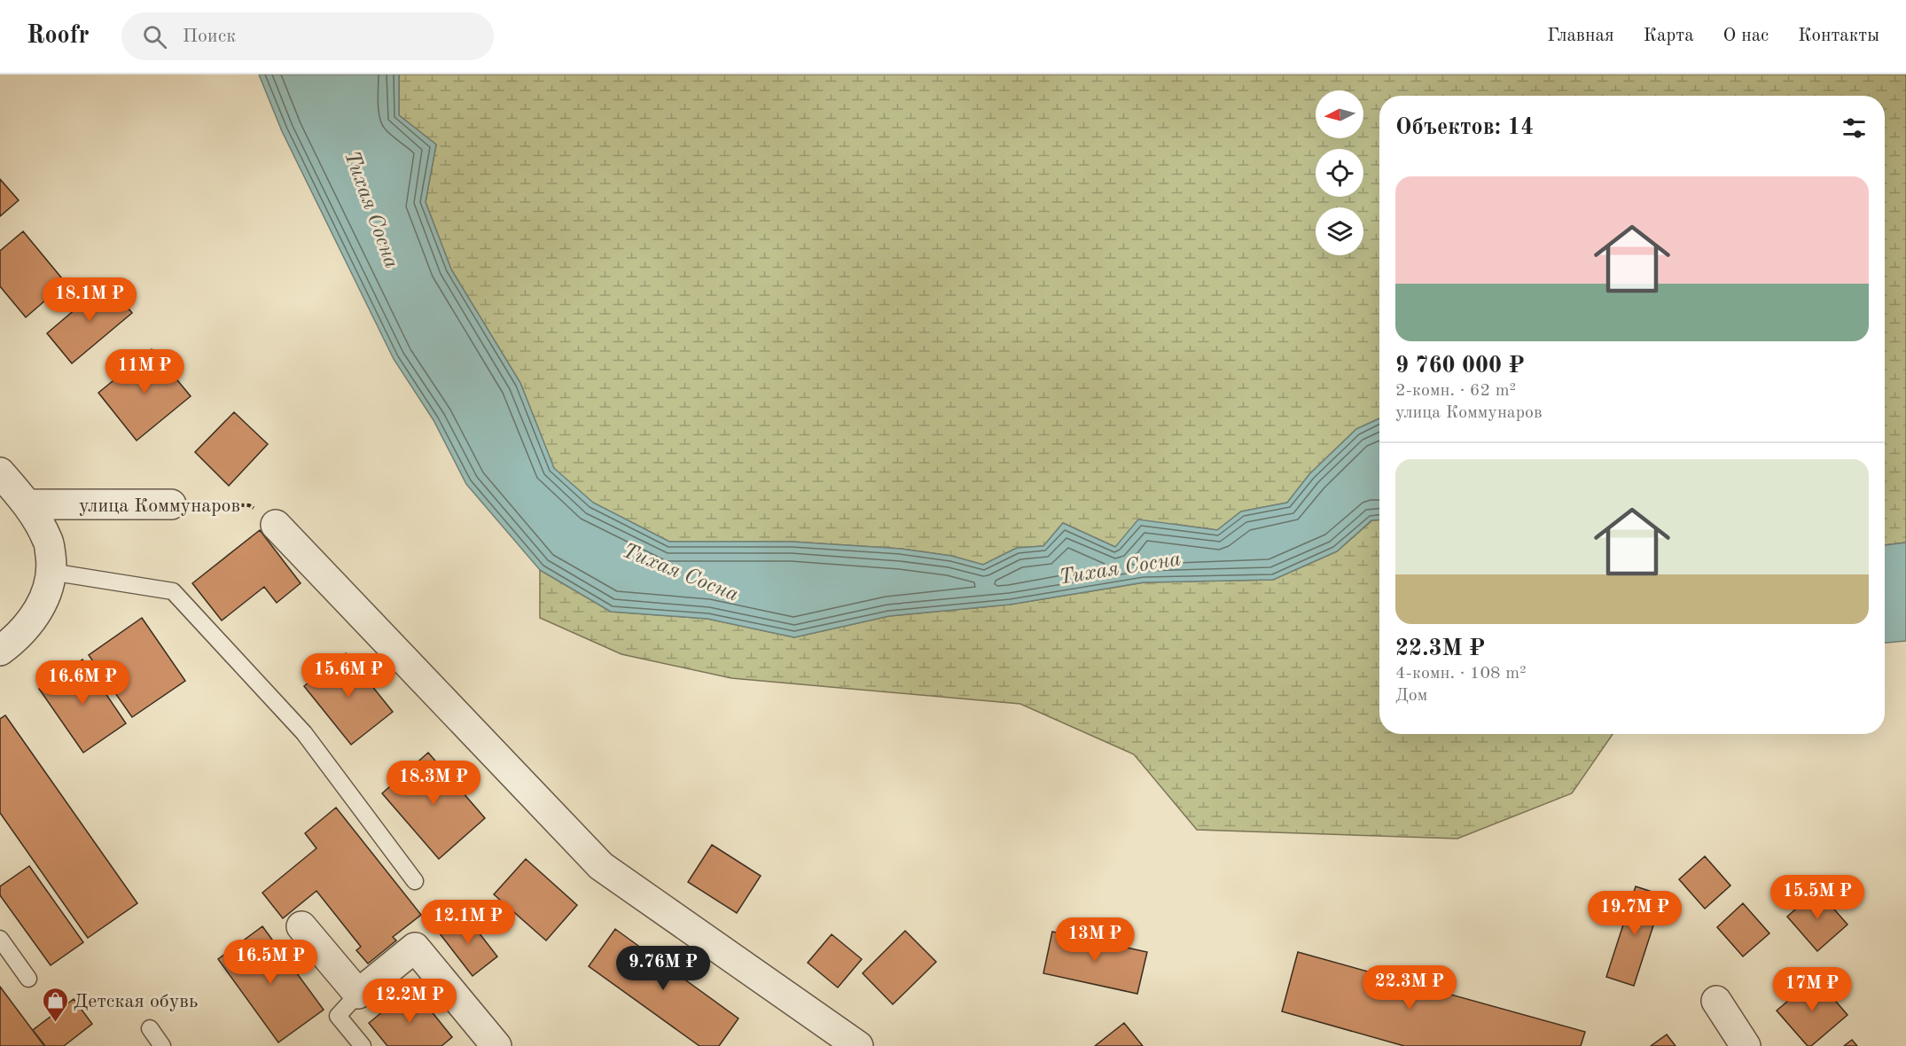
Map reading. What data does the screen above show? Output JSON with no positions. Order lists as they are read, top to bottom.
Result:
{
  "streets": {
    "street": ["улица Коммунаров"]
  },
  "water": ["Тихая Сосна"],
  "places": {
    "shop": ["Детская обувь"]
  },
  "north": "left",
  "page": {
    "header": "Roofr",
    "search": "Поиск",
    "nav": [
      "Главная",
      "Карта",
      "О нас",
      "Контакты"
    ],
    "heading": "Объектов: 14",
    "list": [
      {
        "name": "9 760 000 ₽",
        "note": "2-комн. · 62 m² · улица Коммунаров"
      },
      {
        "name": "22.3M ₽",
        "note": "4-комн. · 108 m² · Дом"
      }
    ],
    "price": [
      "18.1M ₽",
      "11M ₽",
      "15.6M ₽",
      "16.6M ₽",
      "18.3M ₽",
      "15.5M ₽",
      "19.7M ₽",
      "12.1M ₽",
      "13M ₽",
      "16.5M ₽",
      "9.76M ₽",
      "22.3M ₽",
      "17M ₽",
      "12.2M ₽"
    ]
  }
}
